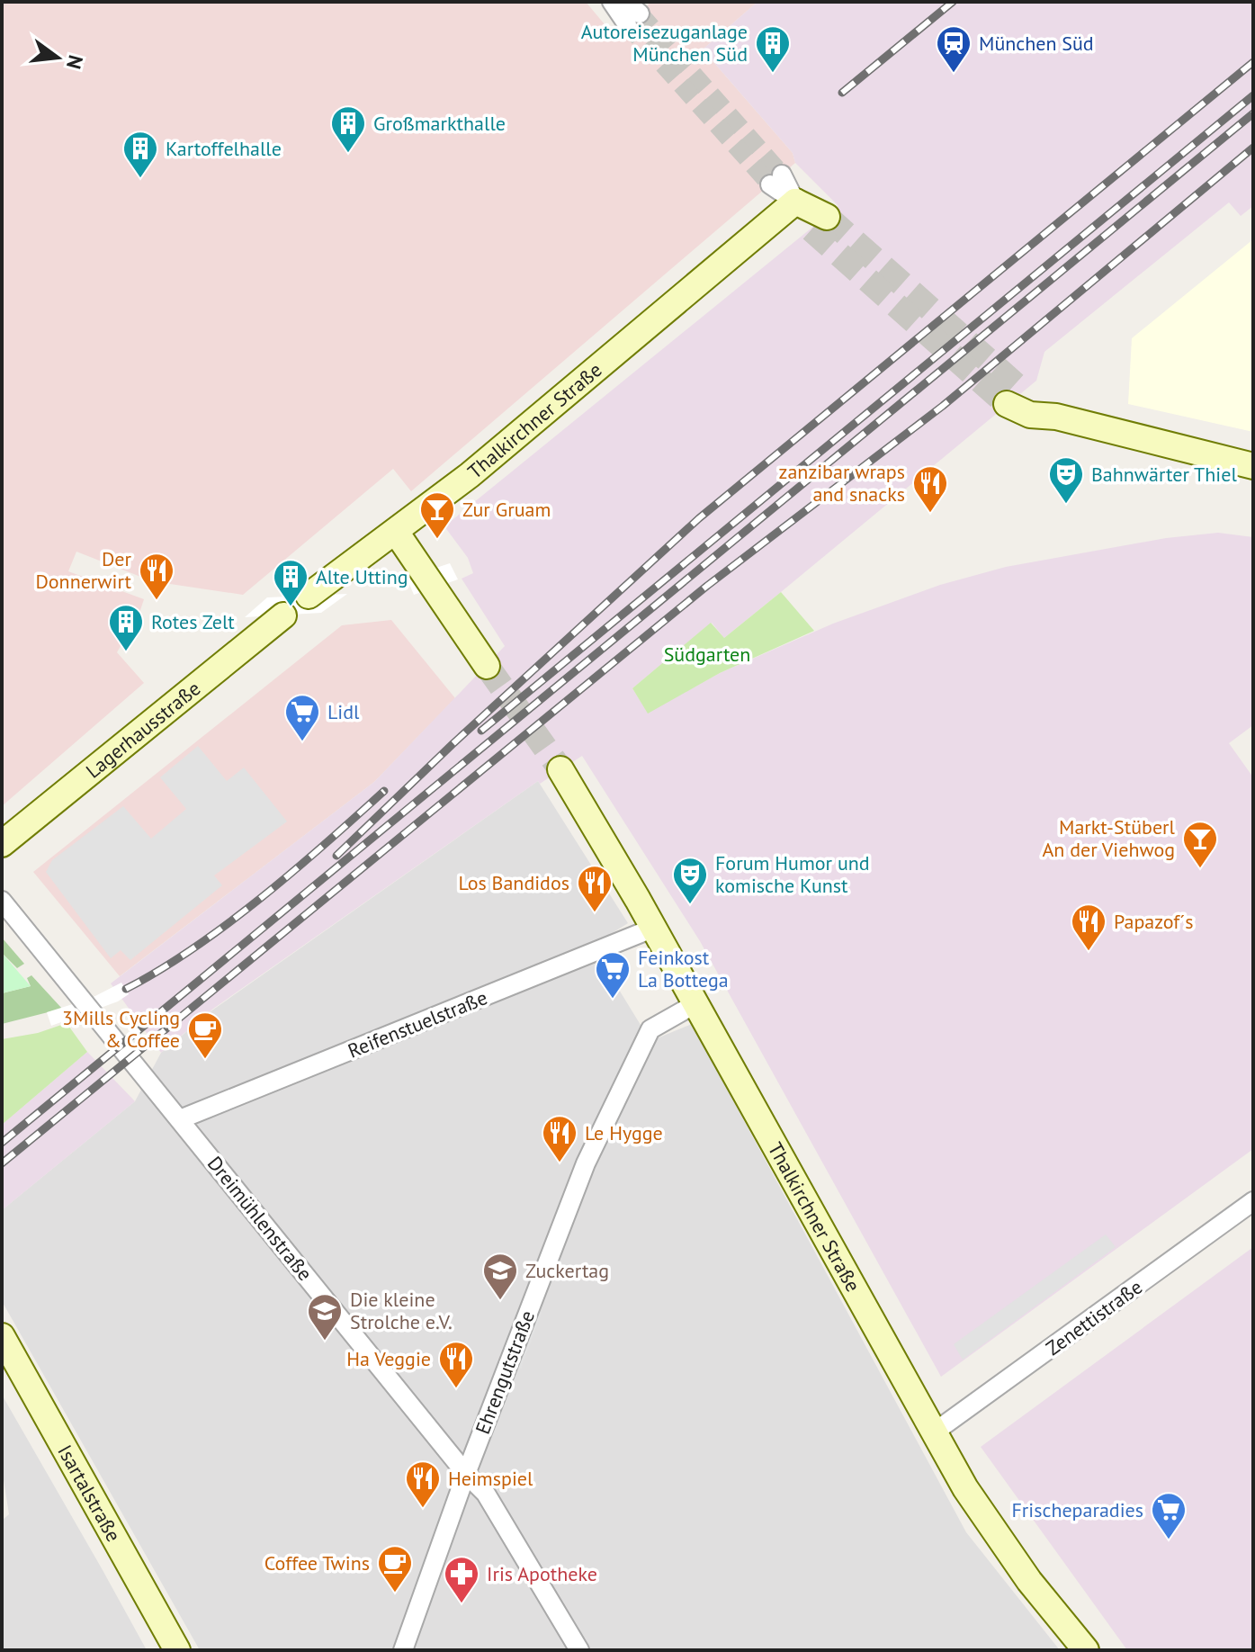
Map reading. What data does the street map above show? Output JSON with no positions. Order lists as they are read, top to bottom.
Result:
{
  "streets": {
    "street": [
      "Thalkirchner Straße",
      "Lagerhausstraße",
      "Reifenstuelstraße",
      "Dreimühlenstraße",
      "Zenettistraße",
      "Ehrengutstraße",
      "Isartalstraße"
    ]
  },
  "crossings": [
    ["Thalkirchner Straße", "Reifenstuelstraße"],
    ["Thalkirchner Straße", "Zenettistraße"],
    ["Thalkirchner Straße", "Ehrengutstraße"],
    ["Reifenstuelstraße", "Dreimühlenstraße"],
    ["Dreimühlenstraße", "Ehrengutstraße"]
  ],
  "parks": ["Südgarten"],
  "places": {
    "building": [
      "Autoreisezuganlage München Süd",
      "Großmarkthalle",
      "Kartoffelhalle",
      "Alte Utting",
      "Rotes Zelt"
    ],
    "station": ["München Süd"],
    "theatre": ["Bahnwärter Thiel", "Forum Humor und komische Kunst"],
    "restaurant": [
      "zanzibar wraps and snacks",
      "Der Donnerwirt",
      "Los Bandidos",
      "Papazof´s",
      "Le Hygge",
      "Ha Veggie",
      "Heimspiel"
    ],
    "bar": ["Zur Gruam", "Markt-Stüberl An der Viehwog"],
    "supermarket": ["Lidl", "Feinkost La Bottega", "Frischeparadies"],
    "cafe": ["3Mills Cycling & Coffee", "Coffee Twins"],
    "school or university": ["Zuckertag", "Die kleine Strolche e.V."],
    "pharmacy": ["Iris Apotheke"]
  },
  "north": "right"
}
